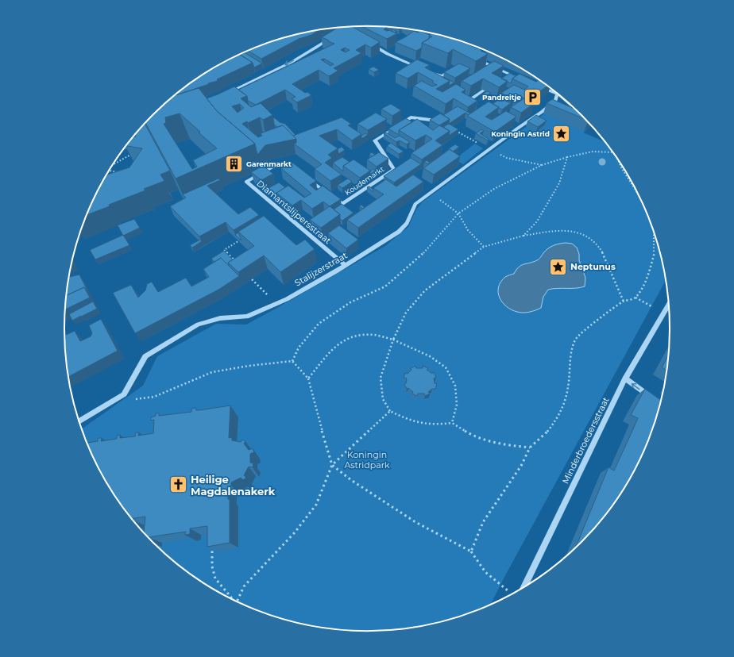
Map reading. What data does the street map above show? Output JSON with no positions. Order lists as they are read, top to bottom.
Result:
{
  "streets": {
    "street": [
      "Koudemarkt",
      "Diamantslijpersstraat",
      "Stalijzerstraat",
      "Minderbroedersstraat"
    ]
  },
  "crossings": [
    ["Diamantslijpersstraat", "Stalijzerstraat"]
  ],
  "parks": ["Koningin Astridpark"],
  "places": {
    "parking": ["Pandreitje"],
    "place": ["Koningin Astrid", "Neptunus"],
    "building": ["Garenmarkt"],
    "church": ["Heilige Magdalenakerk"]
  }
}
